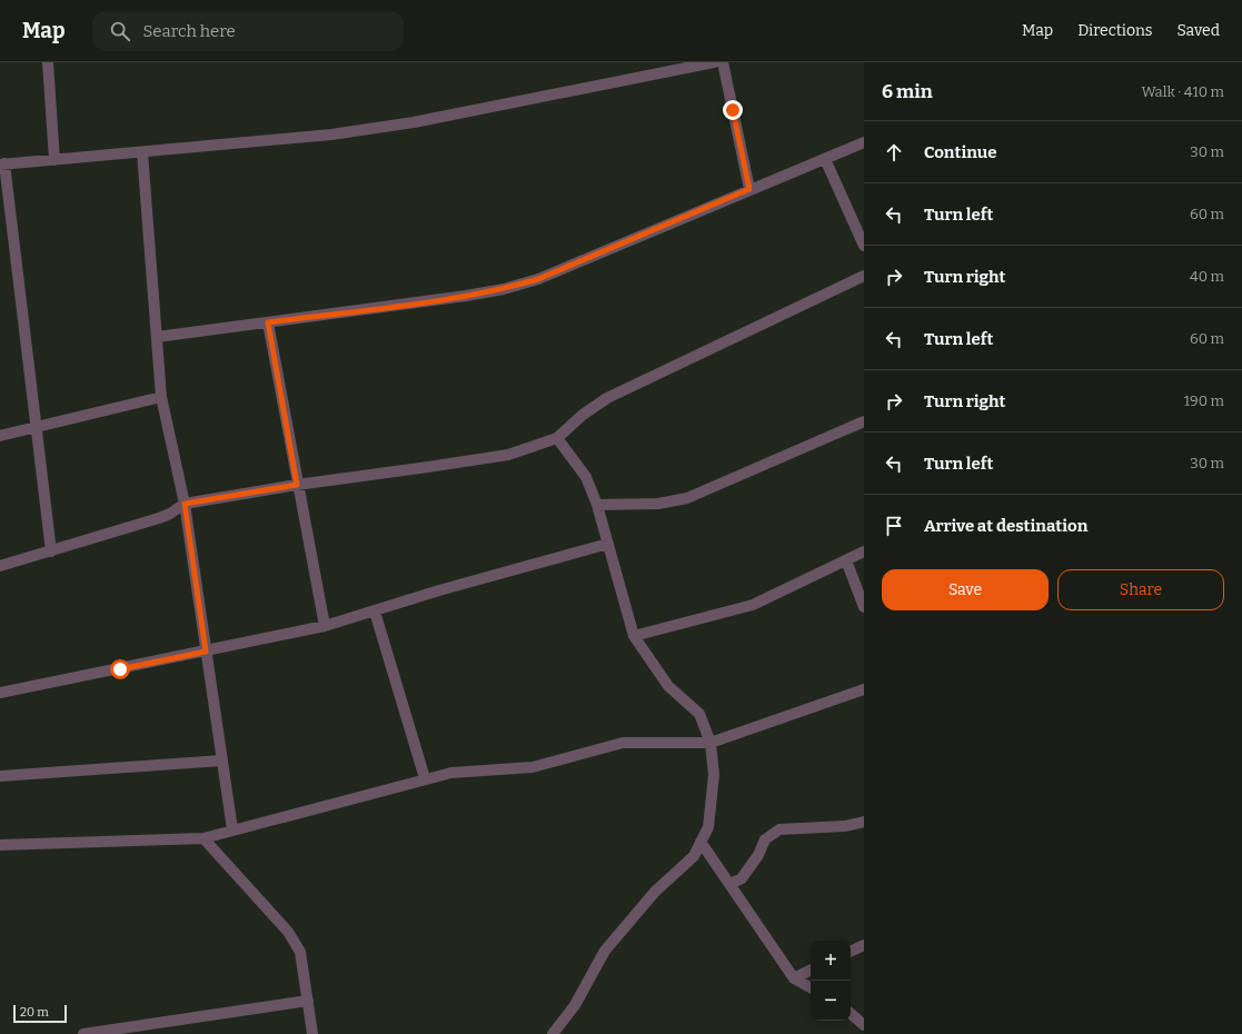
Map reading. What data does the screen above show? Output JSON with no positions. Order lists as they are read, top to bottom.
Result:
{
  "scale_bar": "20 m",
  "page": {
    "header": "Map",
    "search": "Search here",
    "nav": ["Map", "Directions", "Saved"],
    "heading": ["6 min", "Walk · 410 m"],
    "list": [
      ["Continue", "30 m"],
      ["Turn left", "60 m"],
      ["Turn right", "40 m"],
      ["Turn left", "60 m"],
      ["Turn right", "190 m"],
      ["Turn left", "30 m"],
      "Arrive at destination"
    ],
    "buttons": ["Save", "Share"],
    "map_buttons": ["+", "−"],
    "scale": "20 m"
  }
}
